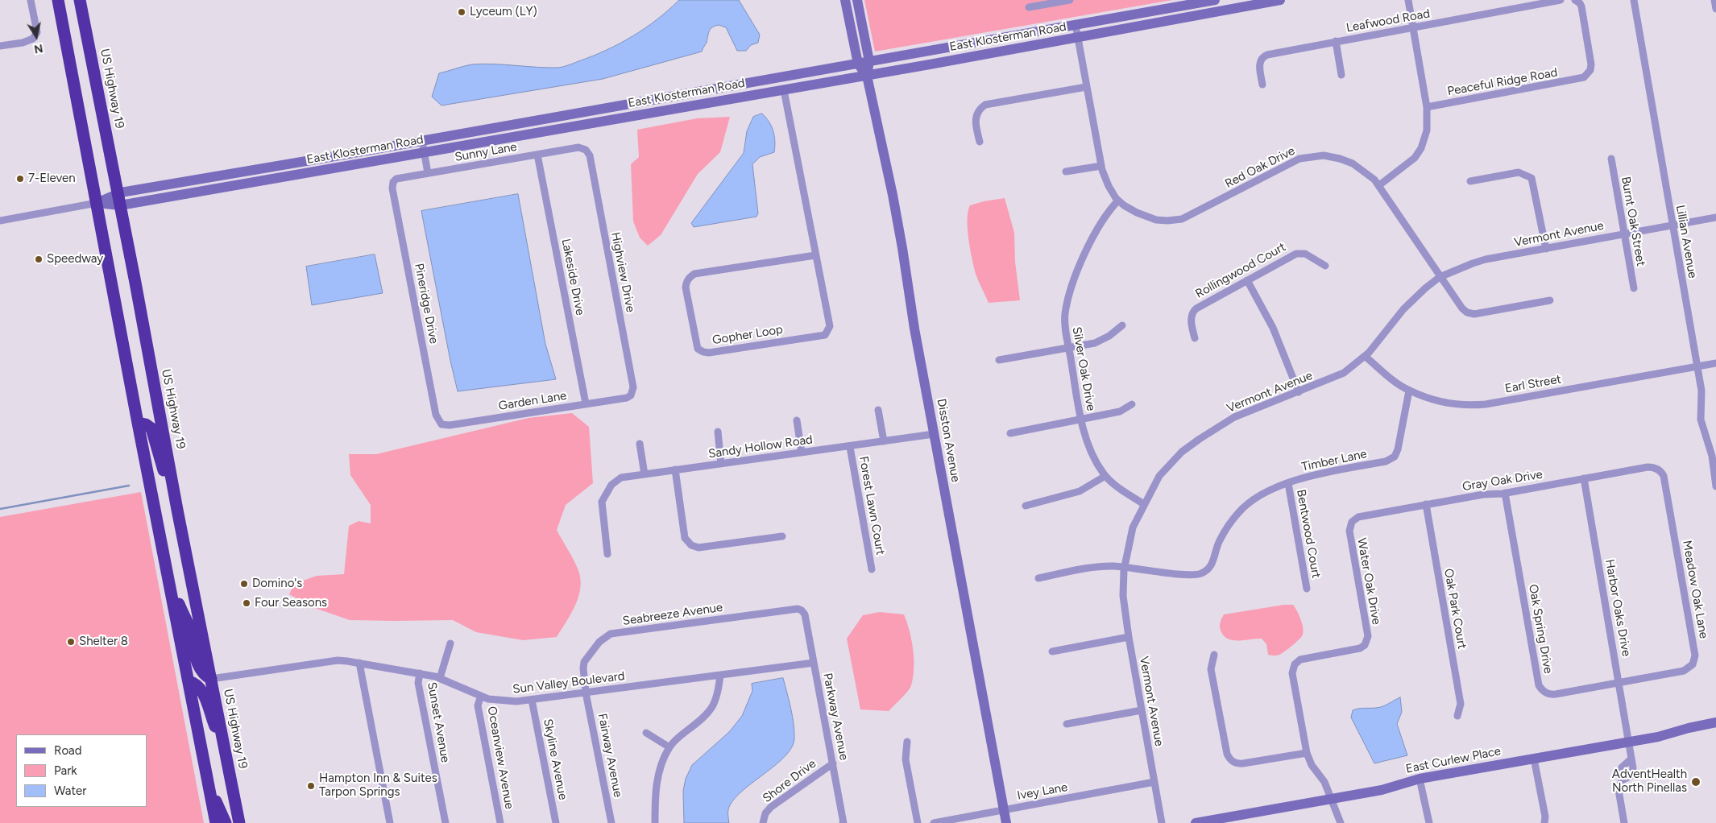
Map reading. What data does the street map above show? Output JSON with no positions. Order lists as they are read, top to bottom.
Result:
{
  "streets": {
    "highway": ["US Highway 19"],
    "main road": ["East Klosterman Road", "Disston Avenue", "East Curlew Place"],
    "street": [
      "Leafwood Road",
      "Peaceful Ridge Road",
      "Sunny Lane",
      "Red Oak Drive",
      "Burnt Oak Street",
      "Vermont Avenue",
      "Lillian Avenue",
      "Rollingwood Court",
      "Highview Drive",
      "Lakeside Drive",
      "Pineridge Drive",
      "Gopher Loop",
      "Silver Oak Drive",
      "Earl Street",
      "Garden Lane",
      "Sandy Hollow Road",
      "Timber Lane",
      "Gray Oak Drive",
      "Forest Lawn Court",
      "Bentwood Court",
      "Water Oak Drive",
      "Meadow Oak Lane",
      "Harbor Oaks Drive",
      "Oak Park Court",
      "Seabreeze Avenue",
      "Oak Spring Drive",
      "Sun Valley Boulevard",
      "Parkway Avenue",
      "Sunset Avenue",
      "Fairway Avenue",
      "Oceanview Avenue",
      "Skyline Avenue",
      "Shore Drive",
      "Ivey Lane"
    ]
  },
  "crossings": [
    ["East Klosterman Road", "US Highway 19"],
    ["East Klosterman Road", "Red Oak Drive"],
    ["East Klosterman Road", "Gopher Loop"],
    ["East Klosterman Road", "Disston Avenue"],
    ["US Highway 19", "Sun Valley Boulevard"],
    ["Sunny Lane", "Highview Drive"],
    ["Sunny Lane", "Lakeside Drive"],
    ["Sunny Lane", "Pineridge Drive"],
    ["Red Oak Drive", "Vermont Avenue"],
    ["Red Oak Drive", "Silver Oak Drive"],
    ["Burnt Oak Street", "Vermont Avenue"],
    ["Vermont Avenue", "Lillian Avenue"],
    ["Vermont Avenue", "Silver Oak Drive"],
    ["Vermont Avenue", "Earl Street"],
    ["Vermont Avenue", "Timber Lane"],
    ["Vermont Avenue", "Ivey Lane"],
    ["Lillian Avenue", "Earl Street"],
    ["Highview Drive", "Garden Lane"],
    ["Lakeside Drive", "Garden Lane"],
    ["Pineridge Drive", "Garden Lane"],
    ["Earl Street", "Timber Lane"],
    ["Disston Avenue", "Sandy Hollow Road"],
    ["Disston Avenue", "Ivey Lane"],
    ["Sandy Hollow Road", "Forest Lawn Court"],
    ["Timber Lane", "Bentwood Court"],
    ["Gray Oak Drive", "Water Oak Drive"],
    ["Gray Oak Drive", "Meadow Oak Lane"],
    ["Gray Oak Drive", "Harbor Oaks Drive"],
    ["Gray Oak Drive", "Oak Park Court"],
    ["Gray Oak Drive", "Oak Spring Drive"],
    ["Water Oak Drive", "East Curlew Place"],
    ["Meadow Oak Lane", "Harbor Oaks Drive"],
    ["Meadow Oak Lane", "Oak Spring Drive"],
    ["Harbor Oaks Drive", "Oak Spring Drive"],
    ["Harbor Oaks Drive", "East Curlew Place"],
    ["Seabreeze Avenue", "Sun Valley Boulevard"],
    ["Seabreeze Avenue", "Parkway Avenue"],
    ["Seabreeze Avenue", "Fairway Avenue"],
    ["Sun Valley Boulevard", "Parkway Avenue"],
    ["Sun Valley Boulevard", "Sunset Avenue"],
    ["Sun Valley Boulevard", "Fairway Avenue"],
    ["Sun Valley Boulevard", "Oceanview Avenue"],
    ["Sun Valley Boulevard", "Skyline Avenue"],
    ["Parkway Avenue", "Shore Drive"]
  ],
  "places": [
    "Lyceum (LY)",
    "7-Eleven",
    "Speedway",
    "Domino's",
    "Four Seasons",
    "Shelter 8",
    "AdventHealth North Pinellas",
    "Hampton Inn & Suites Tarpon Springs"
  ],
  "legend": ["Road", "Park", "Water"],
  "north": "bottom"
}
